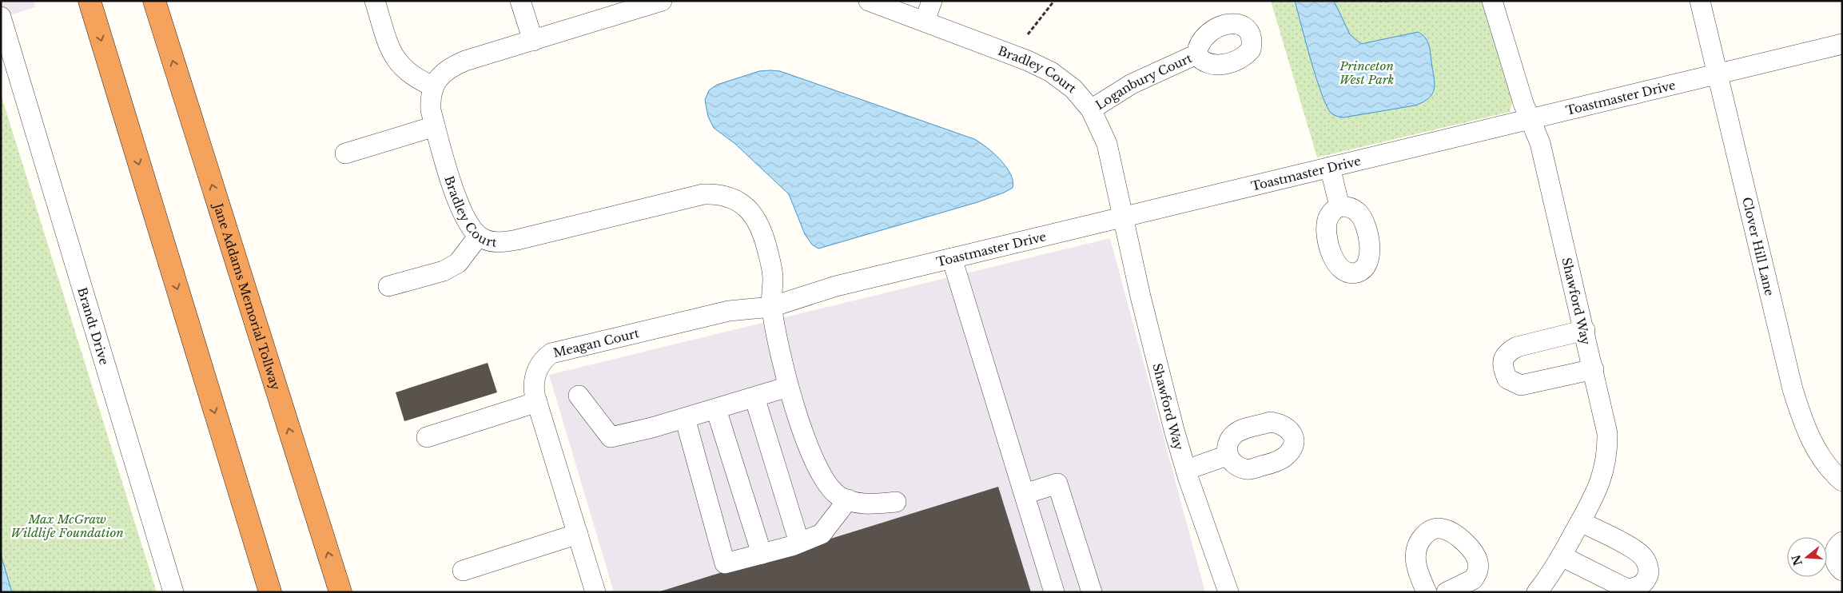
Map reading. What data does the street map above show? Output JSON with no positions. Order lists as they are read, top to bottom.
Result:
{
  "streets": {
    "highway": ["Jane Addams Memorial Tollway"],
    "street": [
      "Bradley Court",
      "Loganbury Court",
      "Toastmaster Drive",
      "Clover Hill Lane",
      "Shawford Way",
      "Brandt Drive",
      "Meagan Court"
    ]
  },
  "crossings": [
    ["Bradley Court", "Loganbury Court"],
    ["Bradley Court", "Toastmaster Drive"],
    ["Bradley Court", "Shawford Way"],
    ["Bradley Court", "Meagan Court"],
    ["Toastmaster Drive", "Clover Hill Lane"],
    ["Toastmaster Drive", "Shawford Way"],
    ["Toastmaster Drive", "Meagan Court"]
  ],
  "parks": ["Princeton West Park", "Max McGraw Wildlife Foundation"],
  "north": "left"
}
